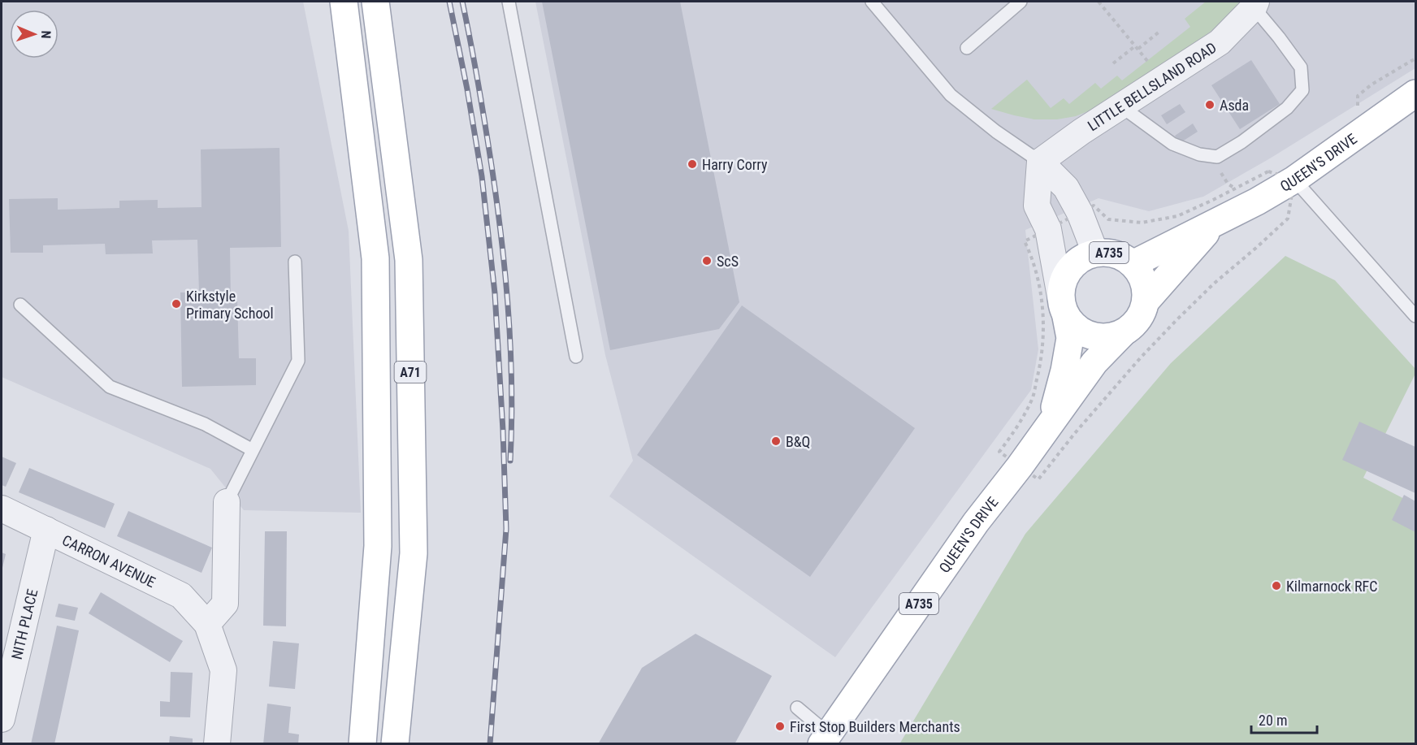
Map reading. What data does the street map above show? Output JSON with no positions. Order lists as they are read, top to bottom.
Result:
{
  "streets": {
    "main road": ["QUEEN'S DRIVE", "A735", "A71"],
    "street": ["LITTLE BELLSLAND ROAD", "CARRON AVENUE", "NITH PLACE"]
  },
  "crossings": [
    ["QUEEN'S DRIVE", "A735"],
    ["CARRON AVENUE", "NITH PLACE"]
  ],
  "places": [
    "Asda",
    "Harry Corry",
    "ScS",
    "Kirkstyle Primary School",
    "B&Q",
    "Kilmarnock RFC",
    "First Stop Builders Merchants"
  ],
  "scale_bar": "20 m",
  "north": "right"
}
